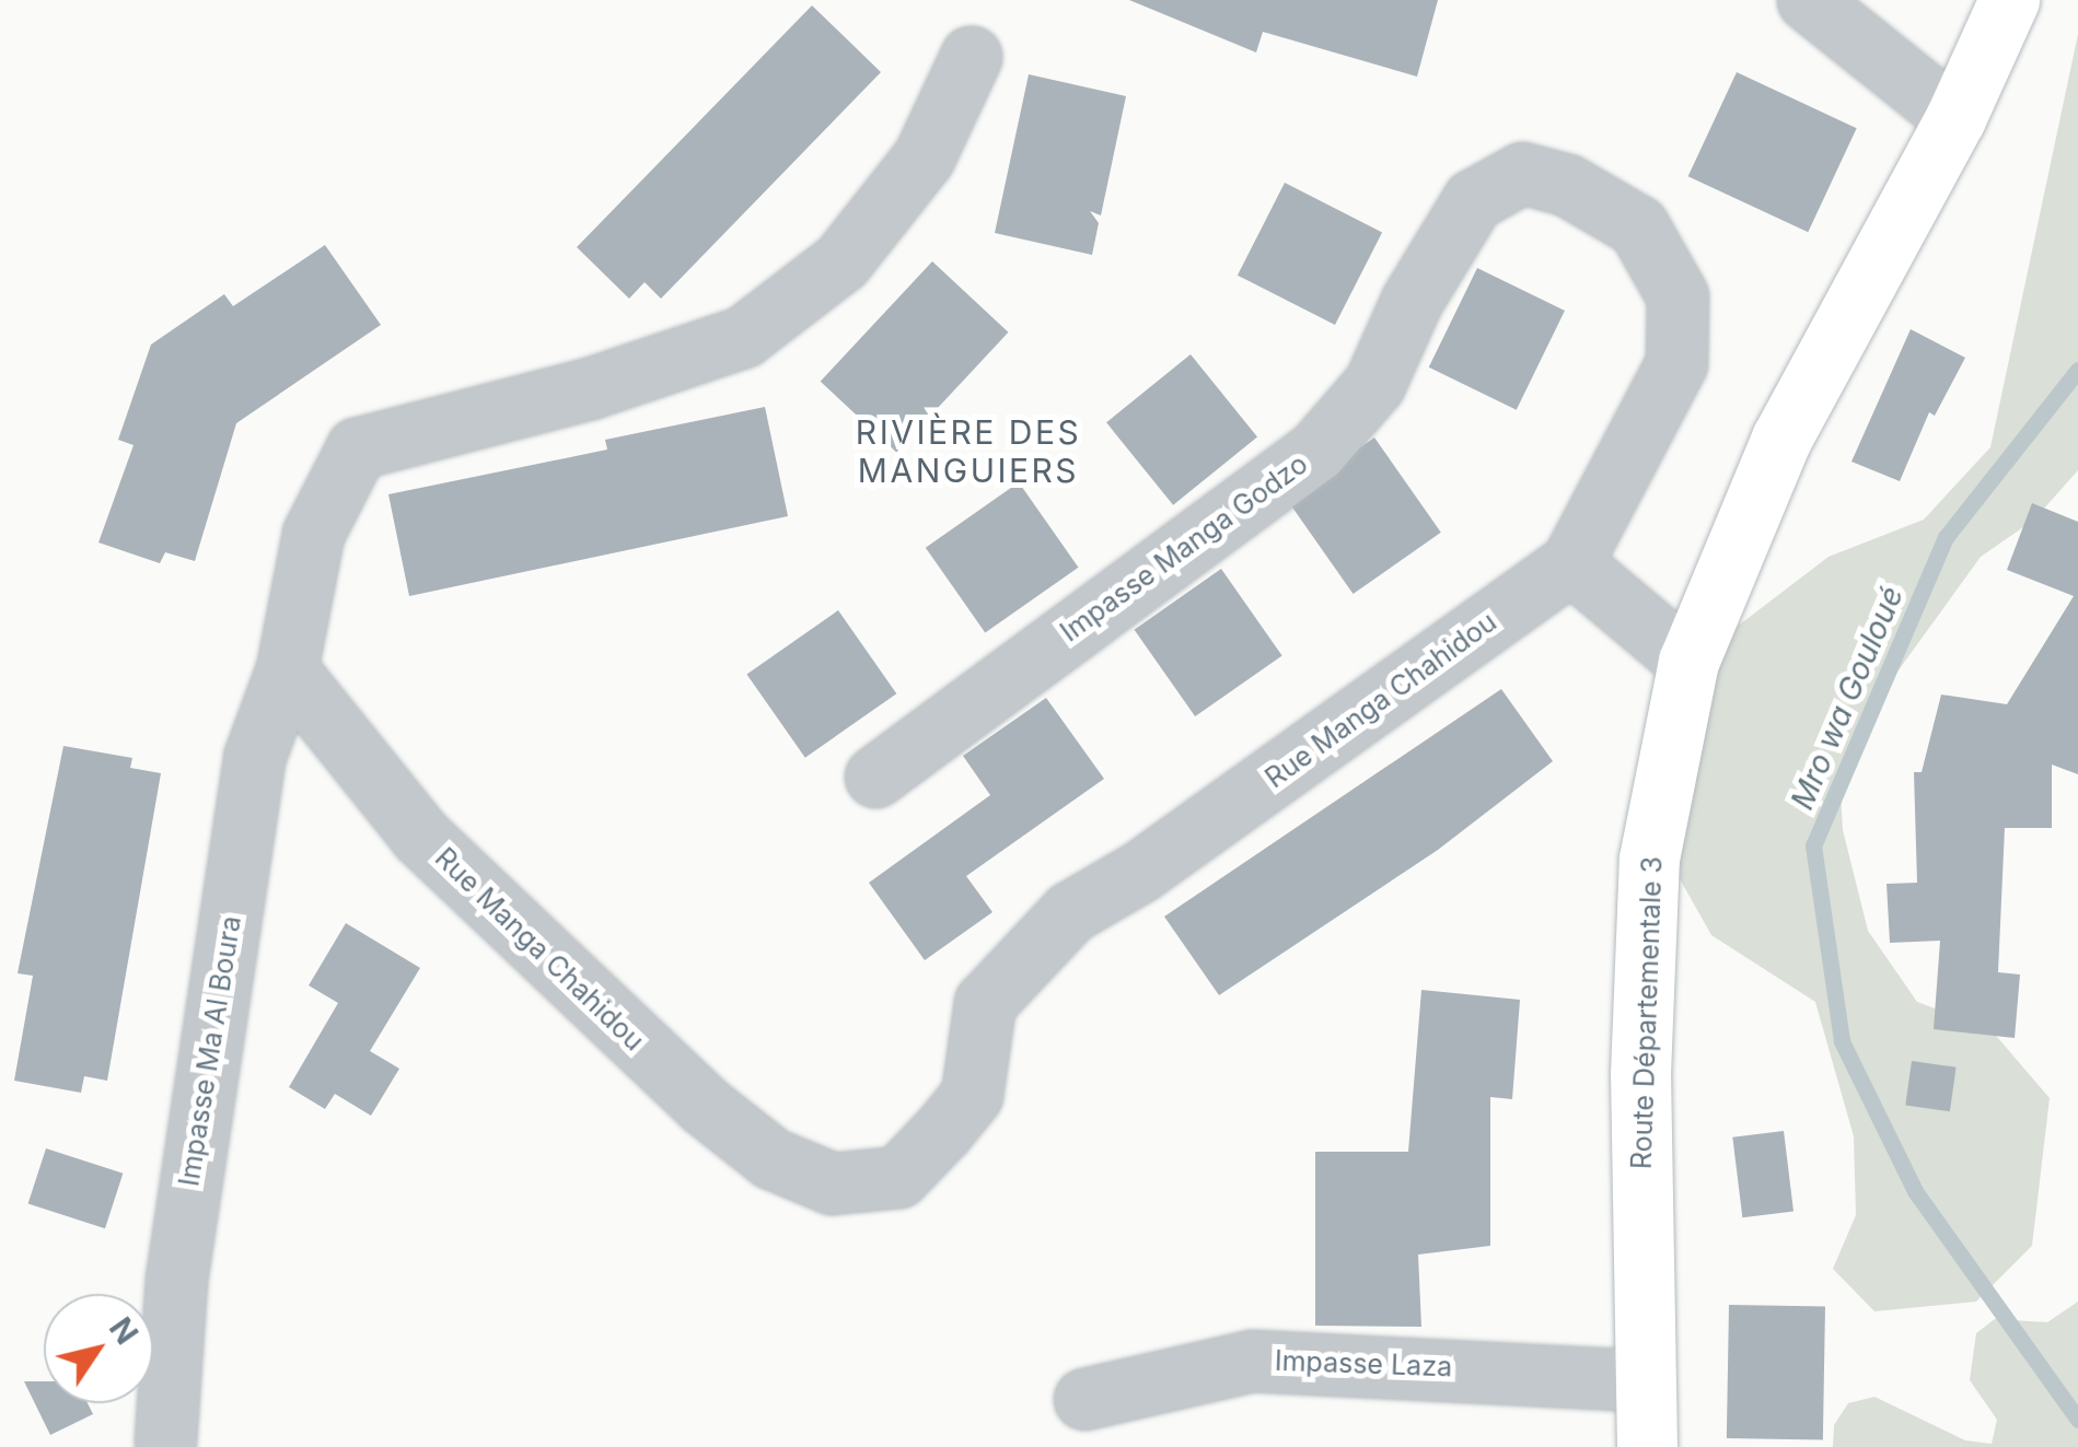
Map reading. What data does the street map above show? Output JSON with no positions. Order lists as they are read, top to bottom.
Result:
{
  "streets": {
    "main road": ["Route Départementale 3"],
    "street": [
      "Impasse Manga Godzo",
      "Rue Manga Chahidou",
      "Impasse Ma Al Boura",
      "Impasse Laza"
    ]
  },
  "crossings": [
    ["Impasse Manga Godzo", "Rue Manga Chahidou"],
    ["Rue Manga Chahidou", "Impasse Ma Al Boura"],
    ["Route Départementale 3", "Impasse Laza"]
  ],
  "districts": ["RIVIÈRE DES MANGUIERS"],
  "water": ["Mro wa Gouloué"],
  "north": "top right"
}
